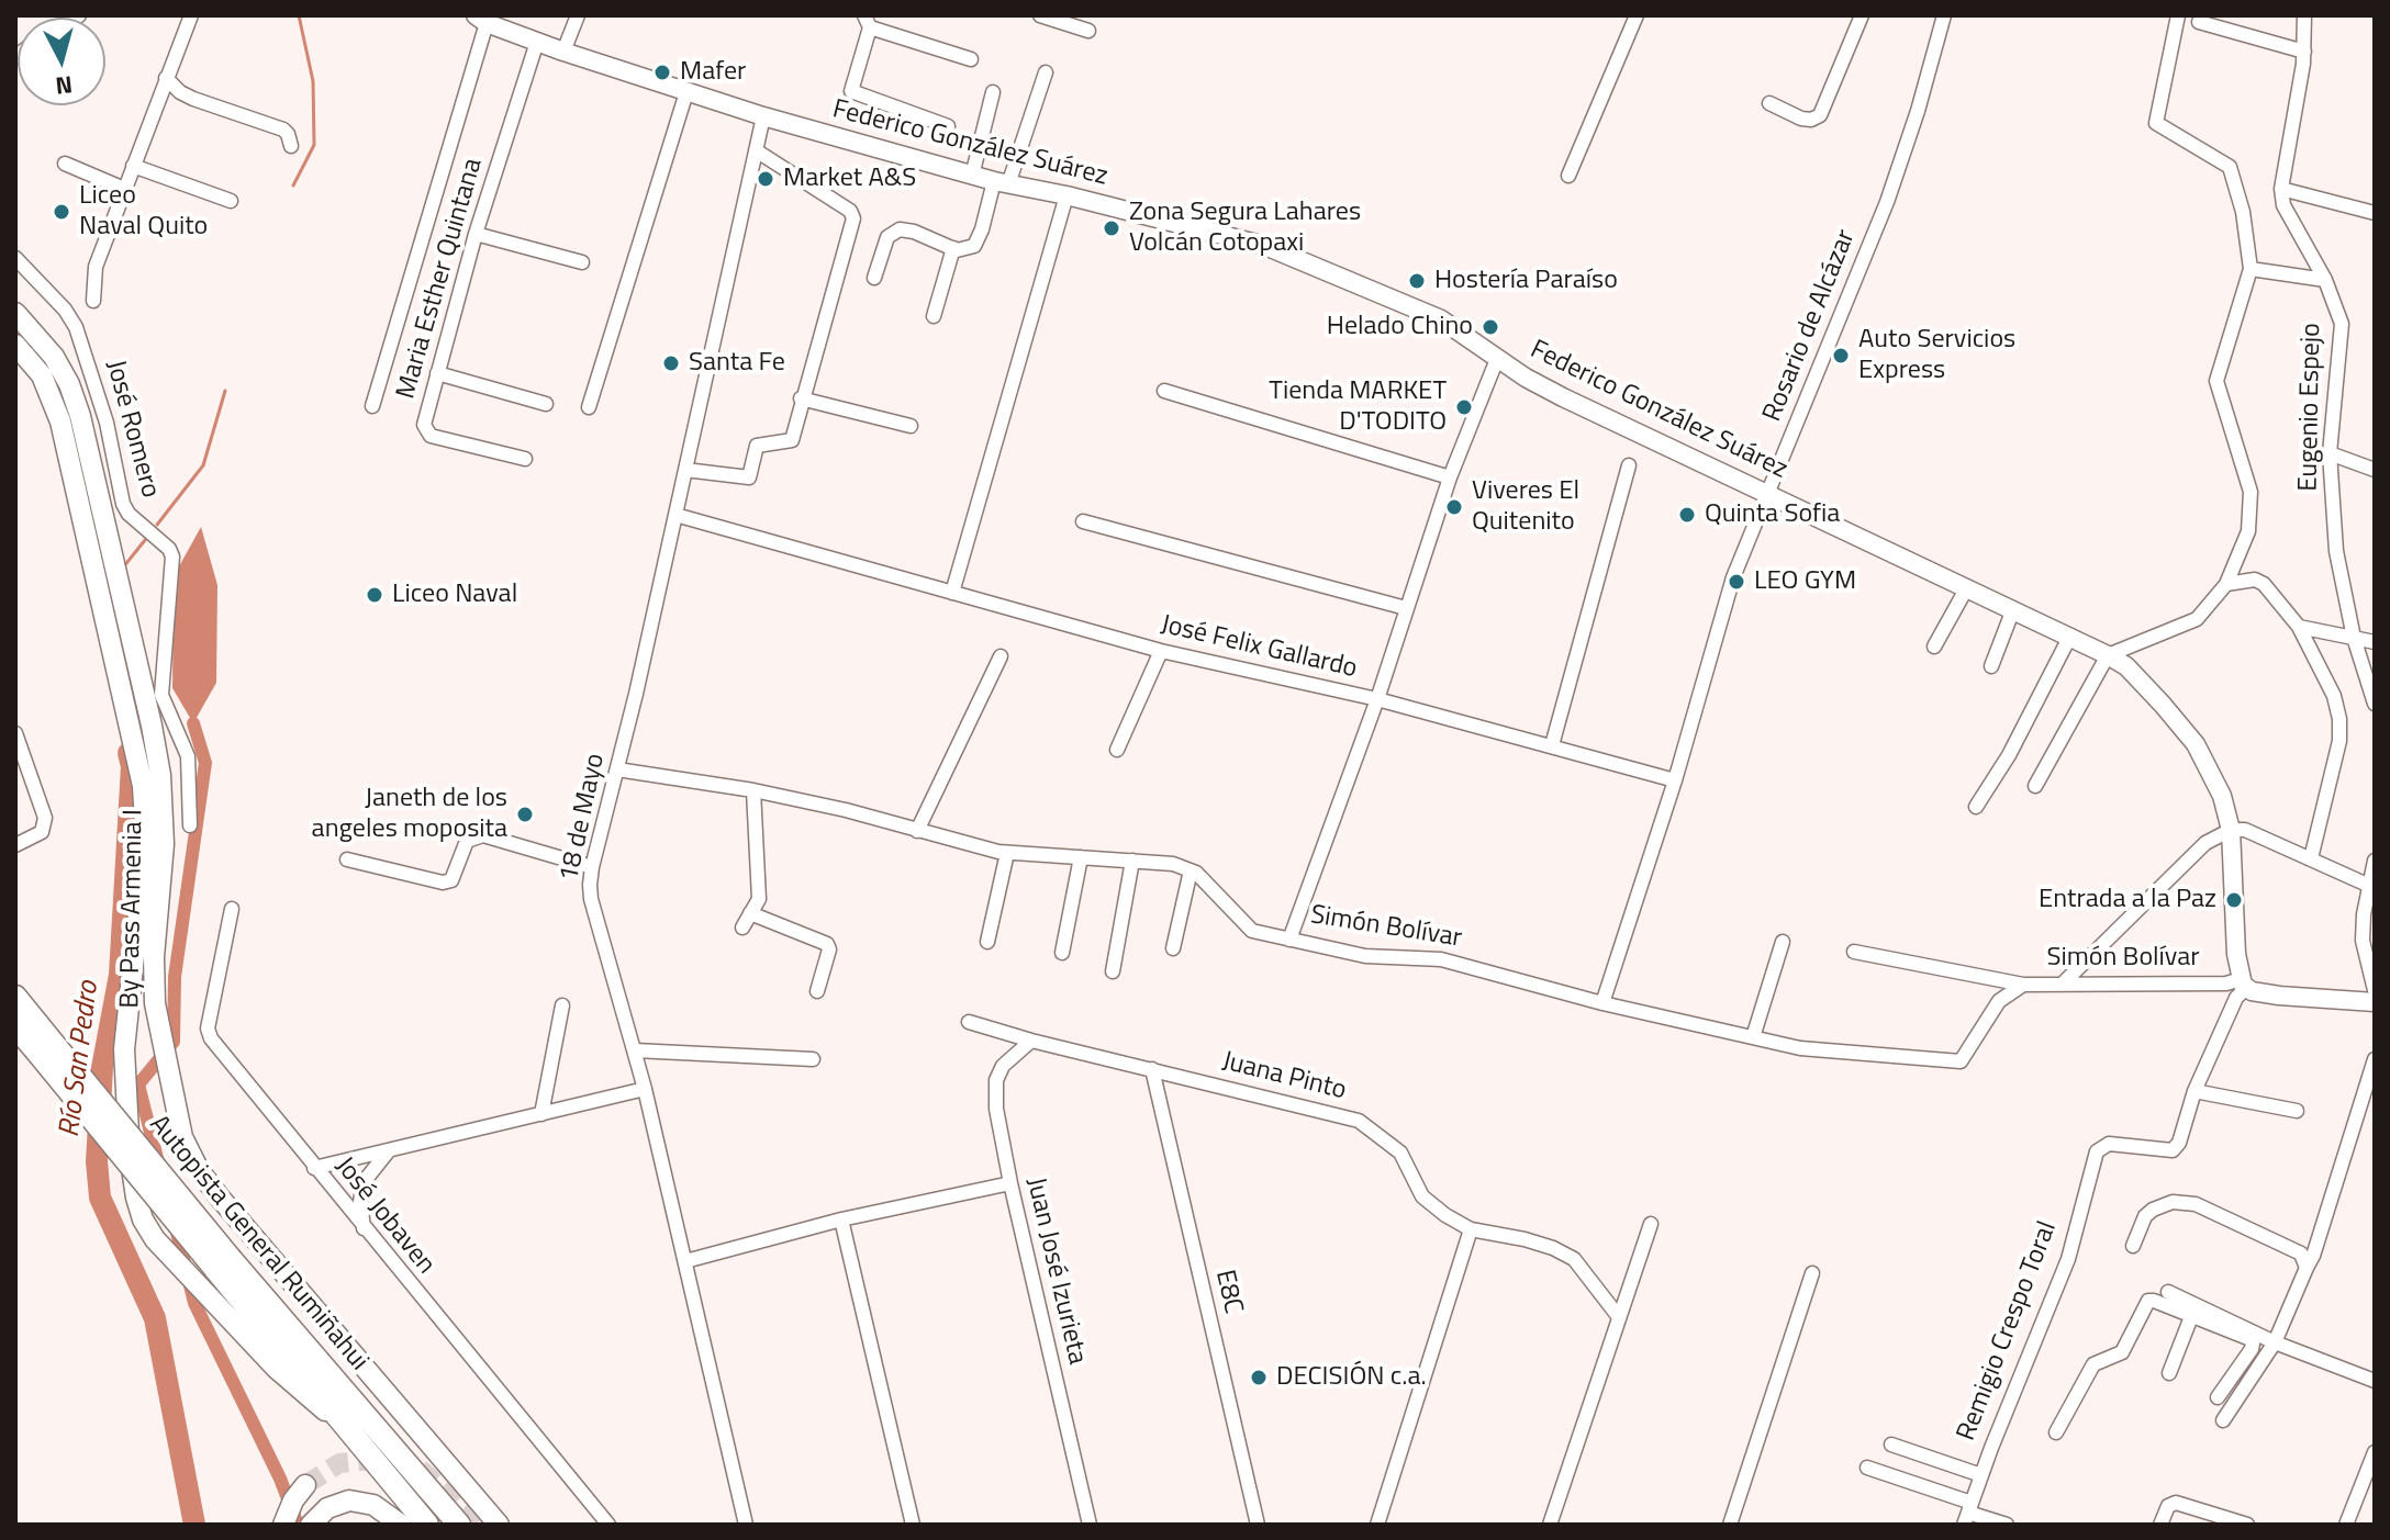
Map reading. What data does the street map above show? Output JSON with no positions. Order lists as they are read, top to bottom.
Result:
{
  "streets": {
    "highway": ["Autopista General Rumiñahui"],
    "main road": ["By Pass Armenia I"],
    "street": [
      "Federico González Suárez",
      "Maria Esther Quintana",
      "Rosario de Alcázar",
      "Eugenio Espejo",
      "José Romero",
      "José Felix Gallardo",
      "18 de Mayo",
      "Simón Bolívar",
      "Juana Pinto",
      "José Jobaven",
      "Juan José Izurieta",
      "E8C",
      "Remigio Crespo Toral"
    ]
  },
  "crossings": [
    ["Federico González Suárez", "Maria Esther Quintana"],
    ["Federico González Suárez", "Rosario de Alcázar"],
    ["Federico González Suárez", "18 de Mayo"],
    ["Rosario de Alcázar", "José Felix Gallardo"],
    ["Rosario de Alcázar", "Simón Bolívar"],
    ["José Felix Gallardo", "18 de Mayo"],
    ["By Pass Armenia I", "Autopista General Rumiñahui"],
    ["Simón Bolívar", "Remigio Crespo Toral"],
    ["Juana Pinto", "Juan José Izurieta"],
    ["Juana Pinto", "E8C"]
  ],
  "water": ["Río San Pedro"],
  "places": [
    "Mafer",
    "Market A&S",
    "Liceo Naval Quito",
    "Zona Segura Lahares Volcán Cotopaxi",
    "Hostería Paraíso",
    "Helado Chino",
    "Auto Servicios Express",
    "Santa Fe",
    "Tienda MARKET D'TODITO",
    "Viveres El Quitenito",
    "Quinta Sofia",
    "LEO GYM",
    "Liceo Naval",
    "Janeth de los angeles moposita",
    "Entrada a la Paz",
    "DECISIÓN c.a."
  ],
  "north": "bottom"
}
